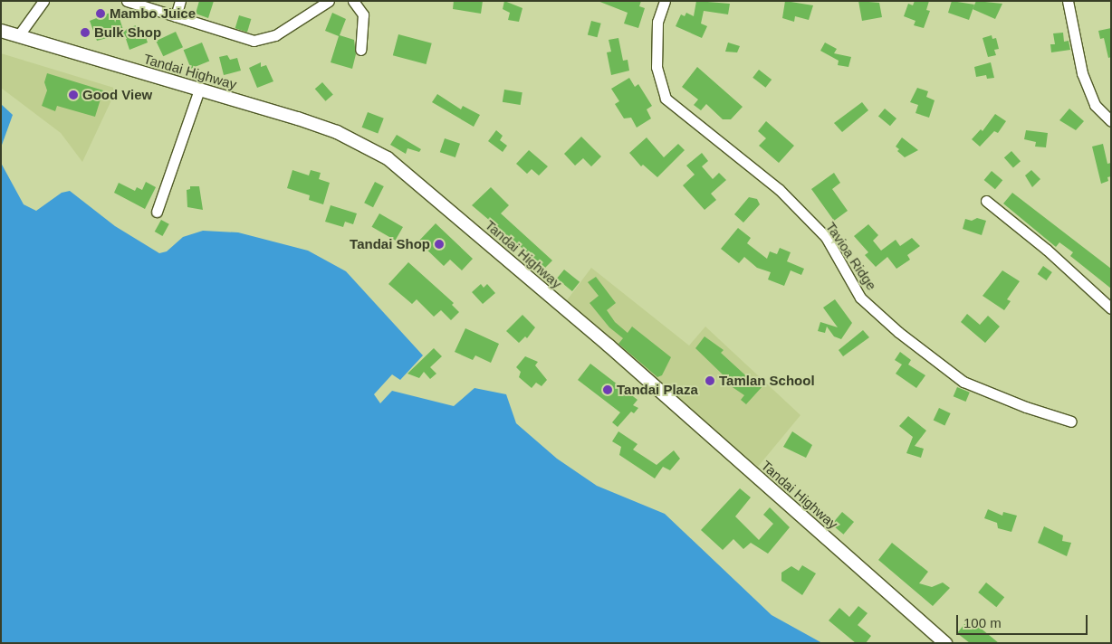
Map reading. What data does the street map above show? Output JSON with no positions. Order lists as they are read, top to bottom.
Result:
{
  "streets": {
    "main road": ["Tandai Highway"],
    "street": ["Tavioa Ridge"]
  },
  "places": [
    "Mambo Juice",
    "Bulk Shop",
    "Good View",
    "Tandai Shop",
    "Tamlan School",
    "Tandai Plaza"
  ],
  "scale_bar": "100 m"
}
